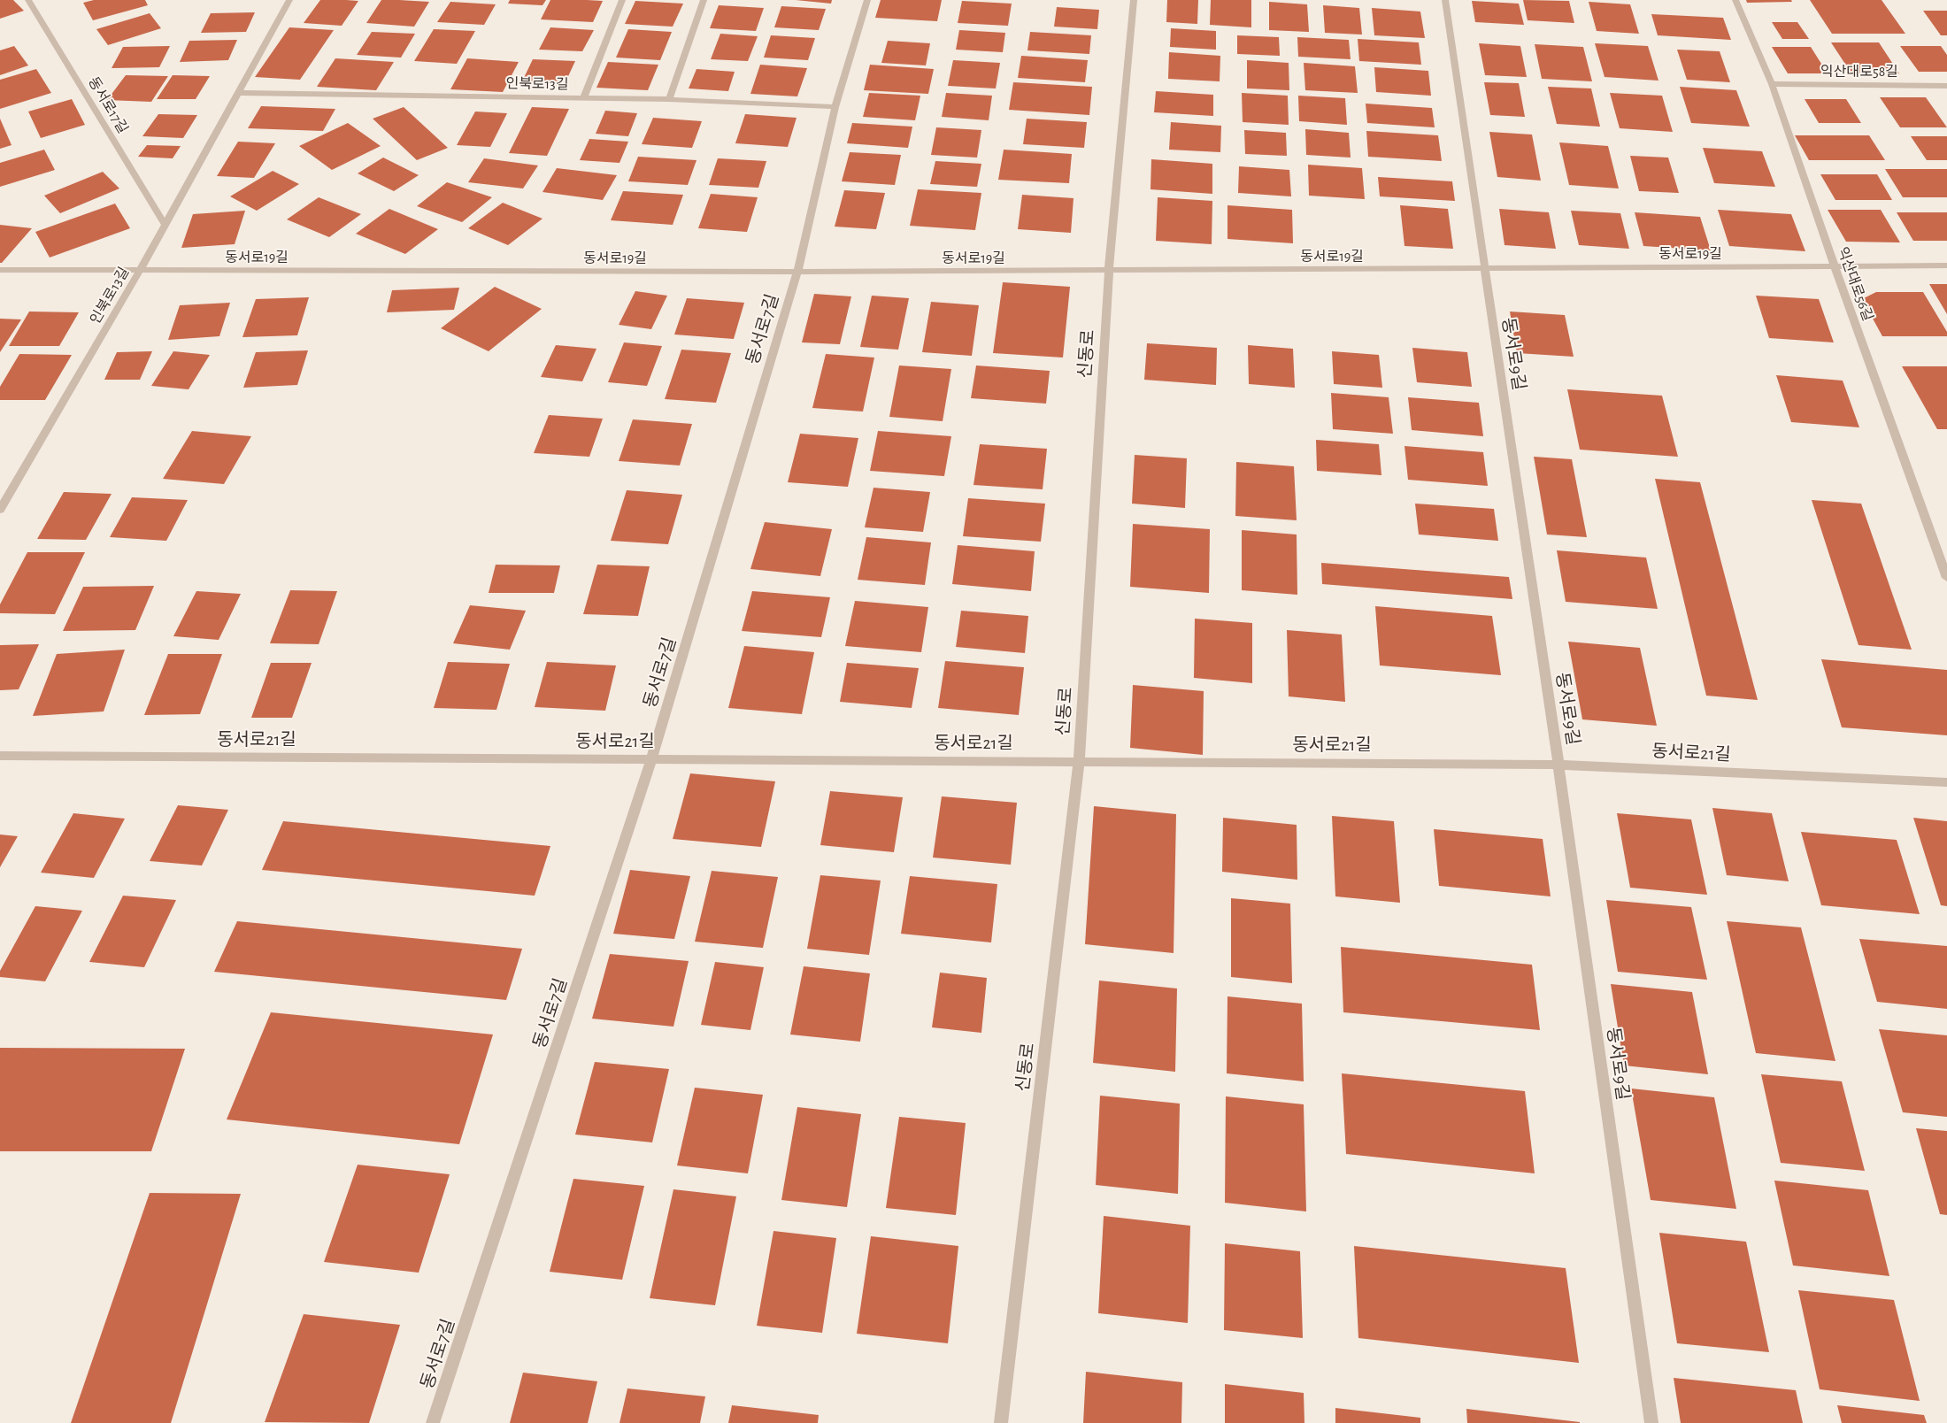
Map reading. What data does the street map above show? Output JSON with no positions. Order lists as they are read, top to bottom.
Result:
{
  "streets": {
    "street": [
      "익산대로58길",
      "인북로13길",
      "동서로17길",
      "동서로19길",
      "익산대로56길",
      "동서로7길",
      "신동로",
      "동서로9길",
      "동서로21길"
    ]
  },
  "crossings": [
    ["익산대로58길", "익산대로56길"],
    ["인북로13길", "동서로17길"],
    ["인북로13길", "동서로19길"],
    ["인북로13길", "동서로7길"],
    ["동서로19길", "익산대로56길"],
    ["동서로19길", "동서로7길"],
    ["동서로19길", "신동로"],
    ["동서로19길", "동서로9길"],
    ["동서로7길", "동서로21길"],
    ["신동로", "동서로21길"],
    ["동서로9길", "동서로21길"]
  ]
}
